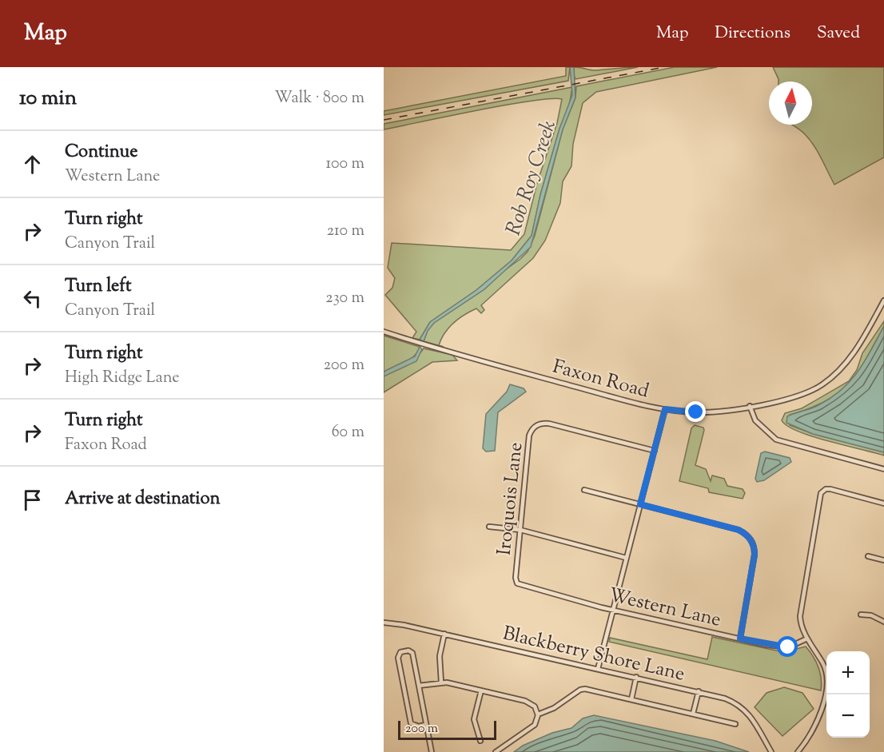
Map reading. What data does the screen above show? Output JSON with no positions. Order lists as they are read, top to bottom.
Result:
{
  "streets": {
    "street": [
      "Faxon Road",
      "Iroquois Lane",
      "Western Lane",
      "Blackberry Shore Lane"
    ]
  },
  "crossings": [
    ["Iroquois Lane", "Western Lane"]
  ],
  "water": ["Rob Roy Creek"],
  "scale_bar": "200 m",
  "north": "top",
  "page": {
    "header": "Map",
    "nav": ["Map", "Directions", "Saved"],
    "heading": ["10 min", "Walk · 800 m"],
    "list": [
      ["Continue", "Western Lane", "100 m"],
      ["Turn right", "Canyon Trail", "210 m"],
      ["Turn left", "Canyon Trail", "230 m"],
      ["Turn right", "High Ridge Lane", "200 m"],
      ["Turn right", "Faxon Road", "60 m"],
      "Arrive at destination"
    ],
    "map_buttons": ["+", "−"],
    "scale": "200 m"
  }
}
